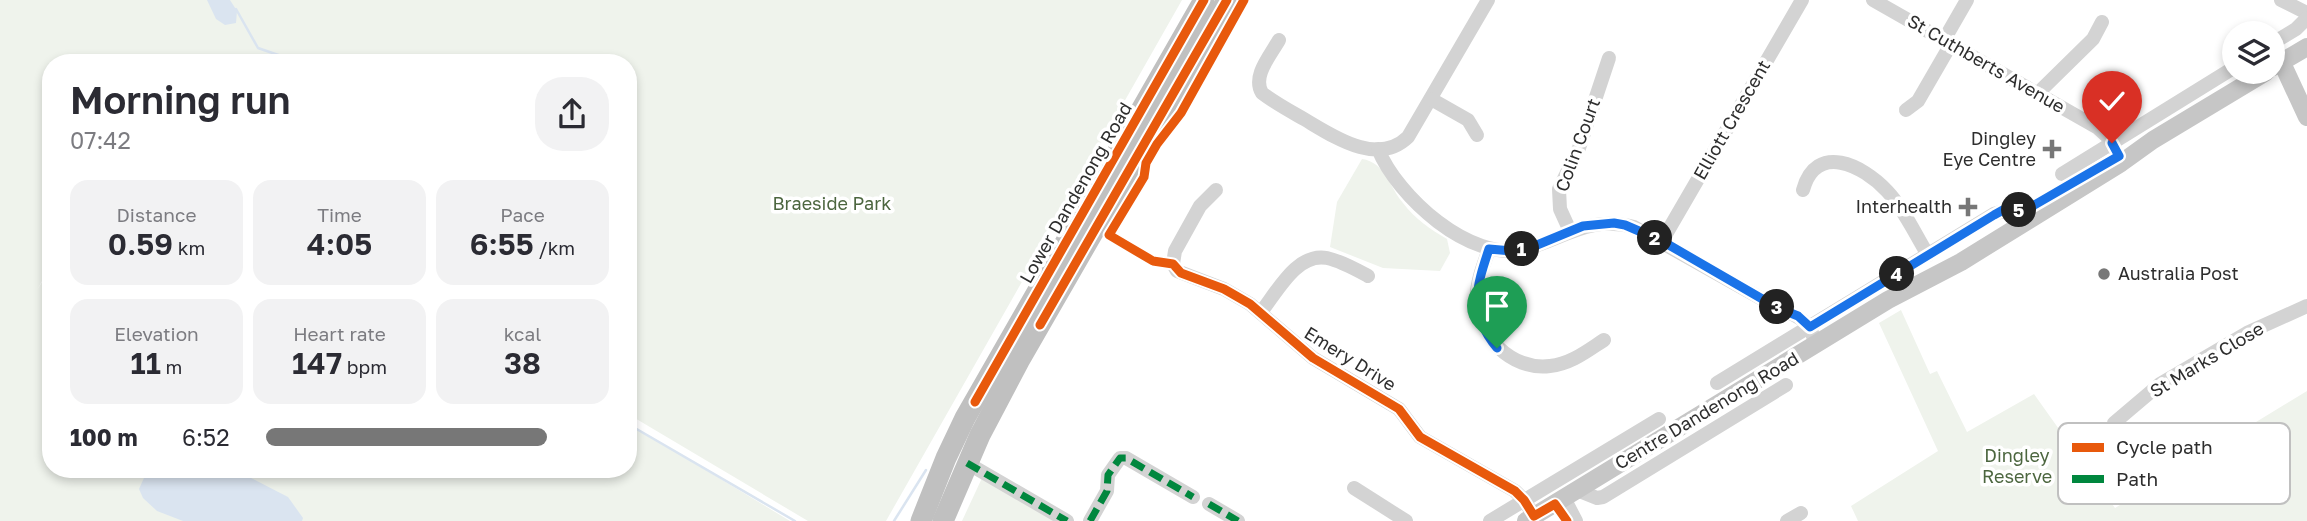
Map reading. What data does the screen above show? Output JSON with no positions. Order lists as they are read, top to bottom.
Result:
{
  "streets": {
    "highway": ["Lower Dandenong Road"],
    "main road": ["Centre Dandenong Road"],
    "street": [
      "St Cuthberts Avenue",
      "Elliott Crescent",
      "Colin Court",
      "Emery Drive",
      "St Marks Close"
    ]
  },
  "crossings": [
    ["St Cuthberts Avenue", "Centre Dandenong Road"],
    ["Emery Drive", "Centre Dandenong Road"]
  ],
  "parks": ["Braeside Park", "Dingley Reserve"],
  "places": {
    "health": ["Dingley Eye Centre", "Interhealth"],
    "other": ["Australia Post"]
  },
  "legend": ["Cycle path", "Path"],
  "page": {
    "heading": ["Morning run", "07:42"],
    "stats": [
      ["Distance", "0.59 km"],
      ["Time", "4:05"],
      ["Pace", "6:55 /km"],
      ["Elevation", "11 m"],
      ["Heart rate", "147 bpm"],
      ["kcal", "38"]
    ],
    "pins": [
      "5",
      "2",
      "1",
      "4",
      "3"
    ],
    "list": [
      {
        "name": "100 m",
        "note": "6:52"
      }
    ]
  }
}
